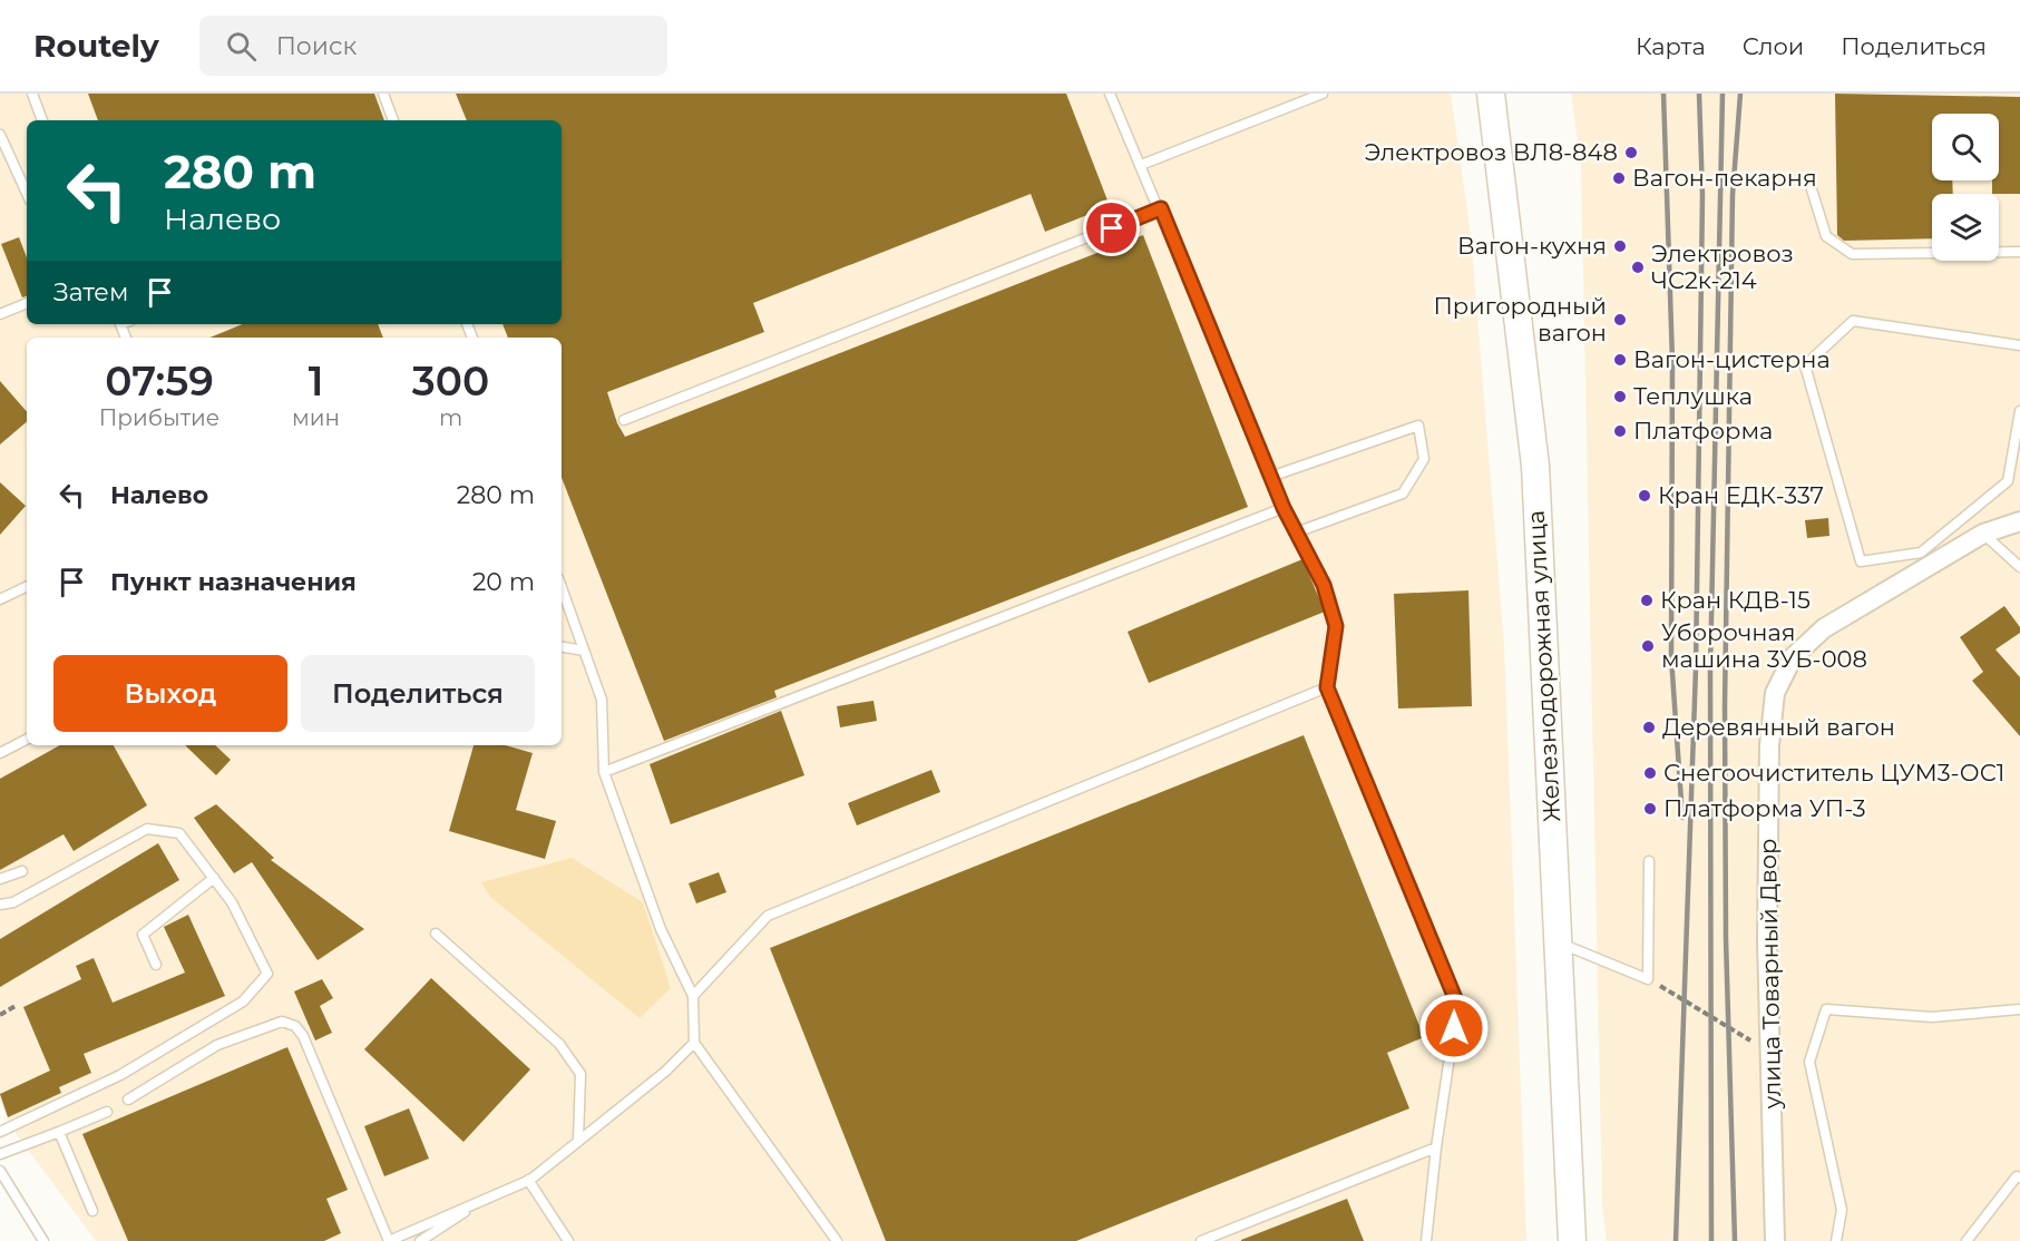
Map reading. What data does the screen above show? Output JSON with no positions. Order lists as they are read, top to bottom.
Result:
{
  "streets": {
    "main road": ["Железнодорожная улица"],
    "street": ["улица Товарный Двор"]
  },
  "places": [
    "Электровоз ВЛ8-848",
    "Вагон-пекарня",
    "Вагон-кухня",
    "Электровоз ЧС2к-214",
    "Пригородный вагон",
    "Вагон-цистерна",
    "Теплушка",
    "Платформа",
    "Кран ЕДК-337",
    "Кран КДВ-15",
    "Уборочная машина 3УБ-008",
    "Деревянный вагон",
    "Снегоочиститель ЦУМ3-ОС1",
    "Платформа УП-3"
  ],
  "page": {
    "header": "Routely",
    "search": "Поиск",
    "nav": ["Карта", "Слои", "Поделиться"],
    "turn": ["280 m", "Налево"],
    "then": "Затем",
    "eta": [
      "07:59",
      "Прибытие",
      "1",
      "мин",
      "300",
      "m"
    ],
    "list": [
      {
        "name": "Налево",
        "value": "280 m"
      },
      {
        "name": "Пункт назначения",
        "value": "20 m"
      }
    ],
    "buttons": ["Выход", "Поделиться"]
  }
}
